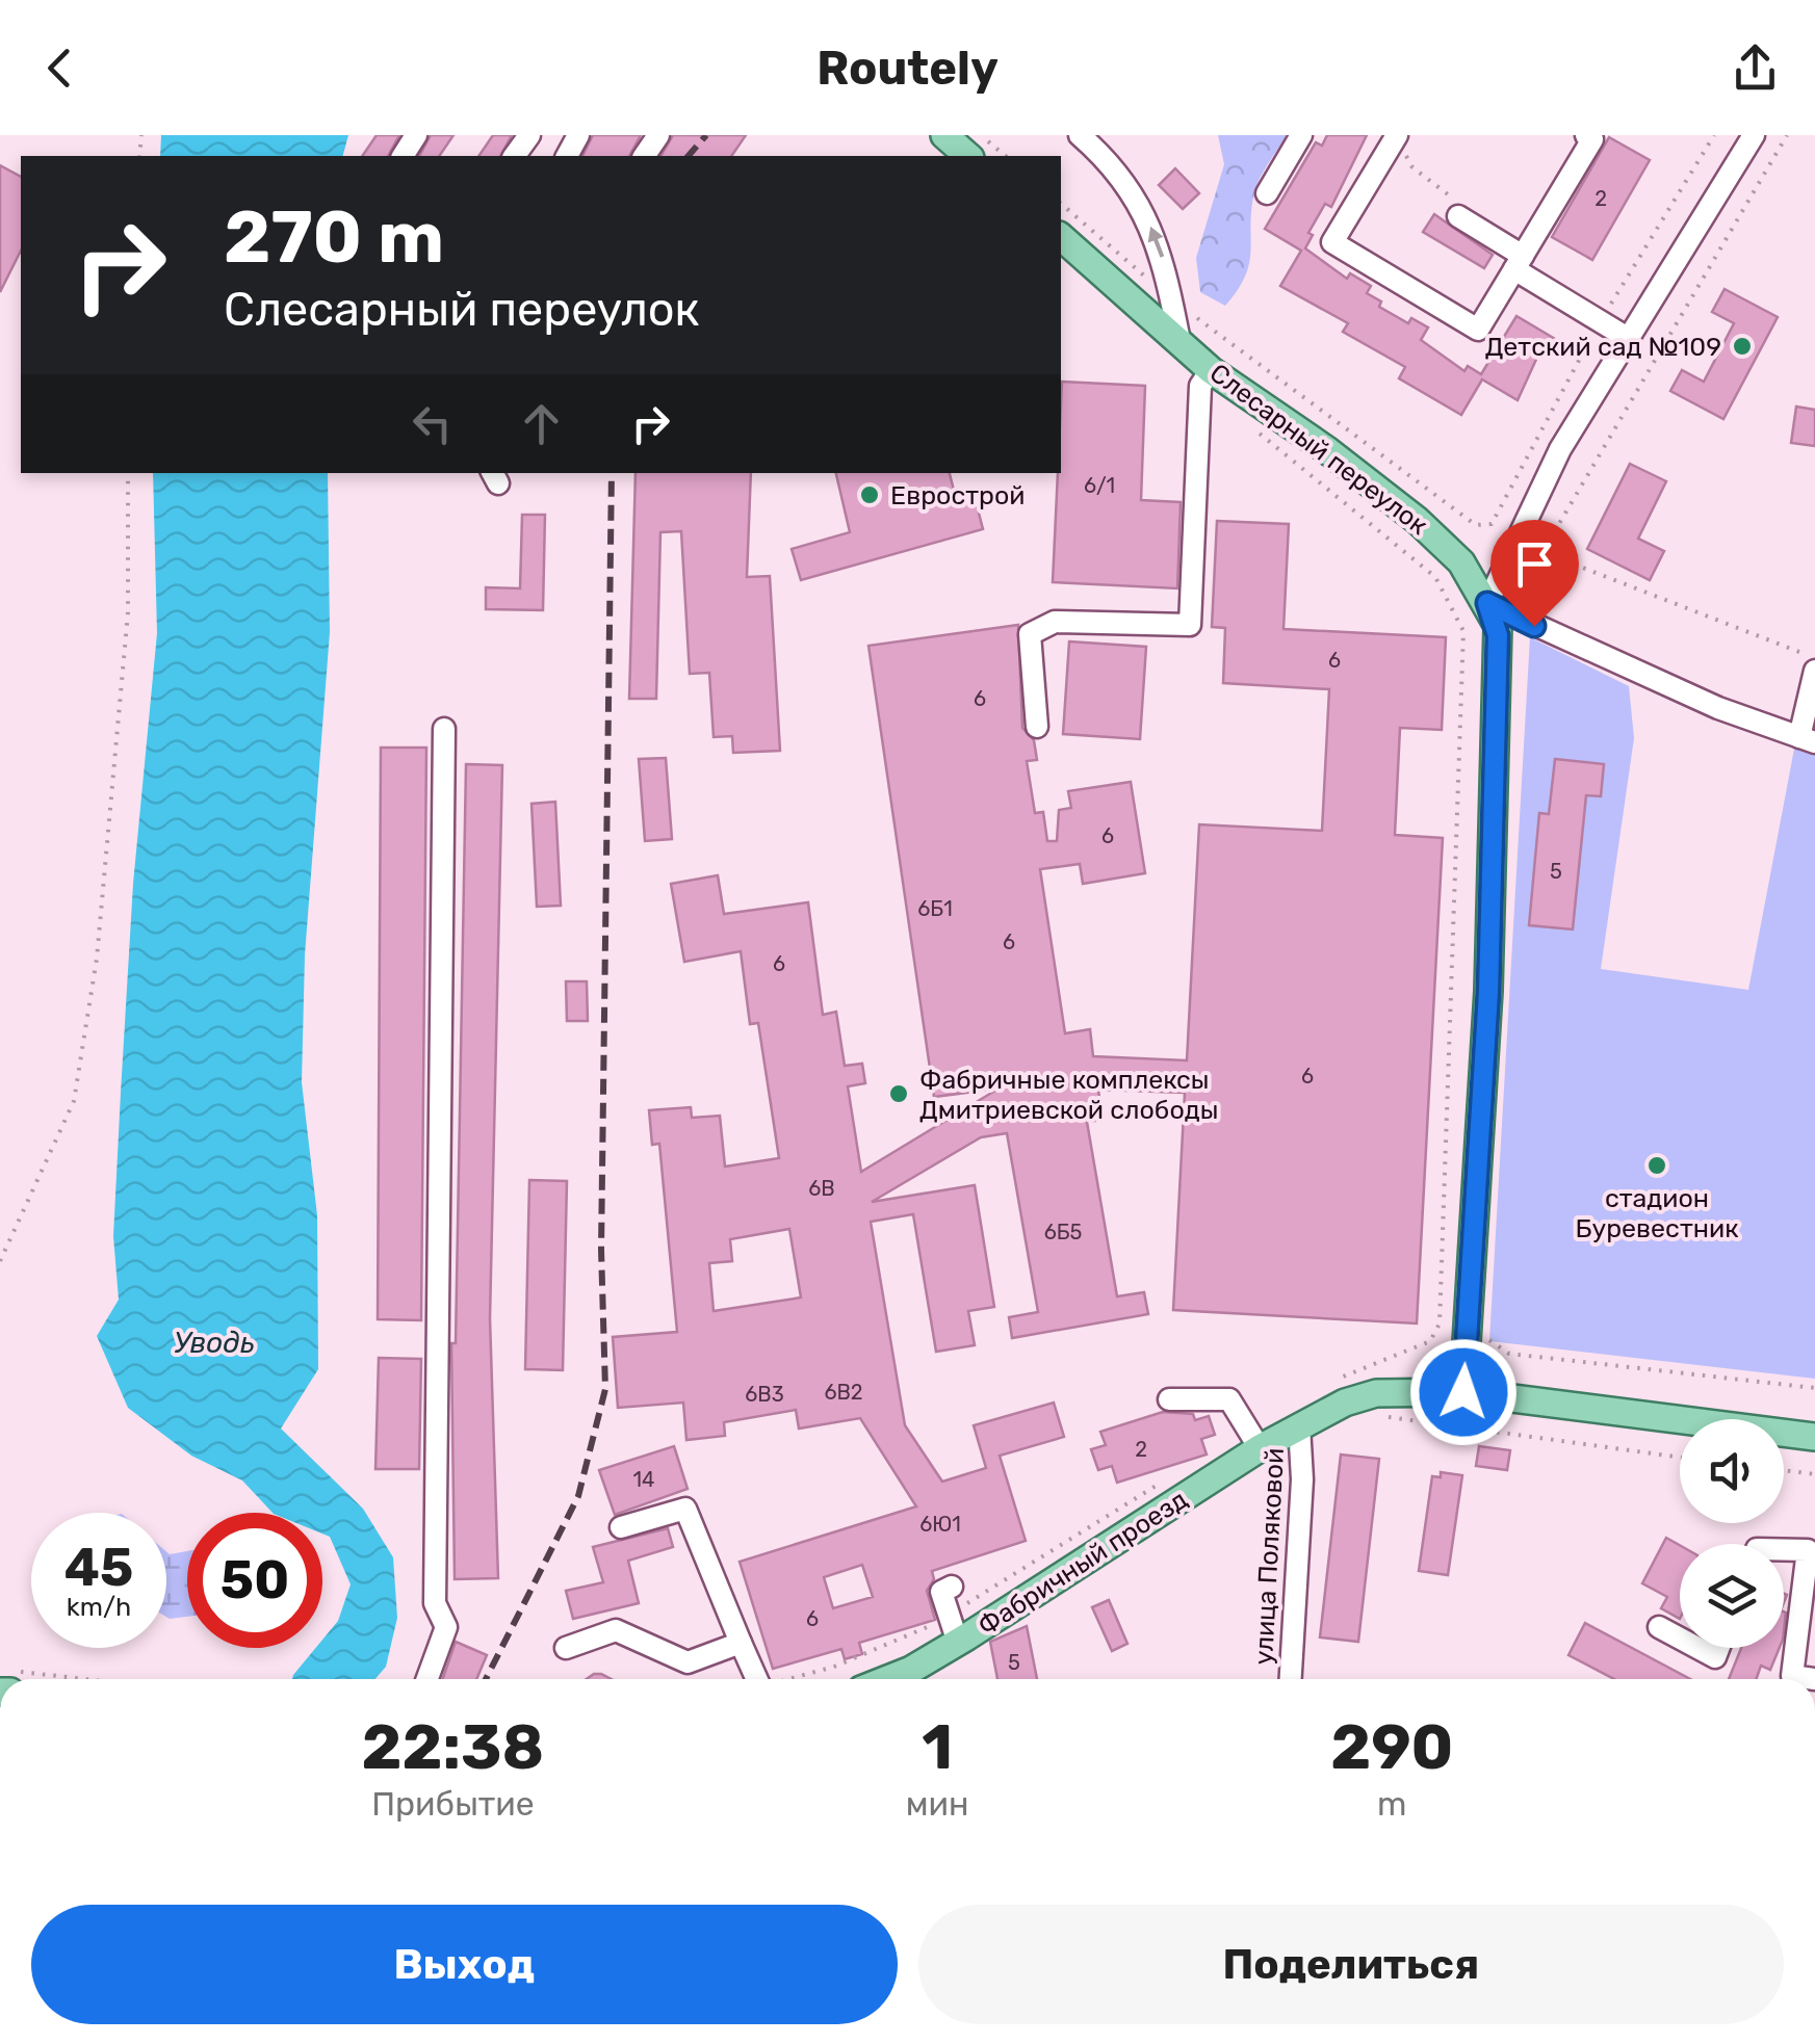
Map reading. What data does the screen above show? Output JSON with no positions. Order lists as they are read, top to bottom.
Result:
{
  "streets": {
    "main road": ["Слесарный переулок", "Фабричный проезд"],
    "street": ["улица Поляковой"]
  },
  "crossings": [
    ["улица Поляковой", "Фабричный проезд"]
  ],
  "water": ["Уводь"],
  "places": [
    "Детский сад №109",
    "Еврострой",
    "Фабричные комплексы Дмитриевской слободы",
    "стадион Буревестник"
  ],
  "house_numbers": [
    "2",
    "6/1",
    "6",
    "6",
    "6",
    "5",
    "6Б1",
    "6",
    "6",
    "6",
    "6В",
    "6Б5",
    "6В2",
    "6В3",
    "2",
    "14",
    "6Ю1",
    "6",
    "5"
  ],
  "page": {
    "header": "Routely",
    "turn": ["270 m", "Слесарный переулок"],
    "speed": "45 km/h",
    "limit": "50",
    "eta": [
      "22:38",
      "Прибытие",
      "1",
      "мин",
      "290",
      "m"
    ],
    "buttons": ["Выход", "Поделиться"]
  }
}
